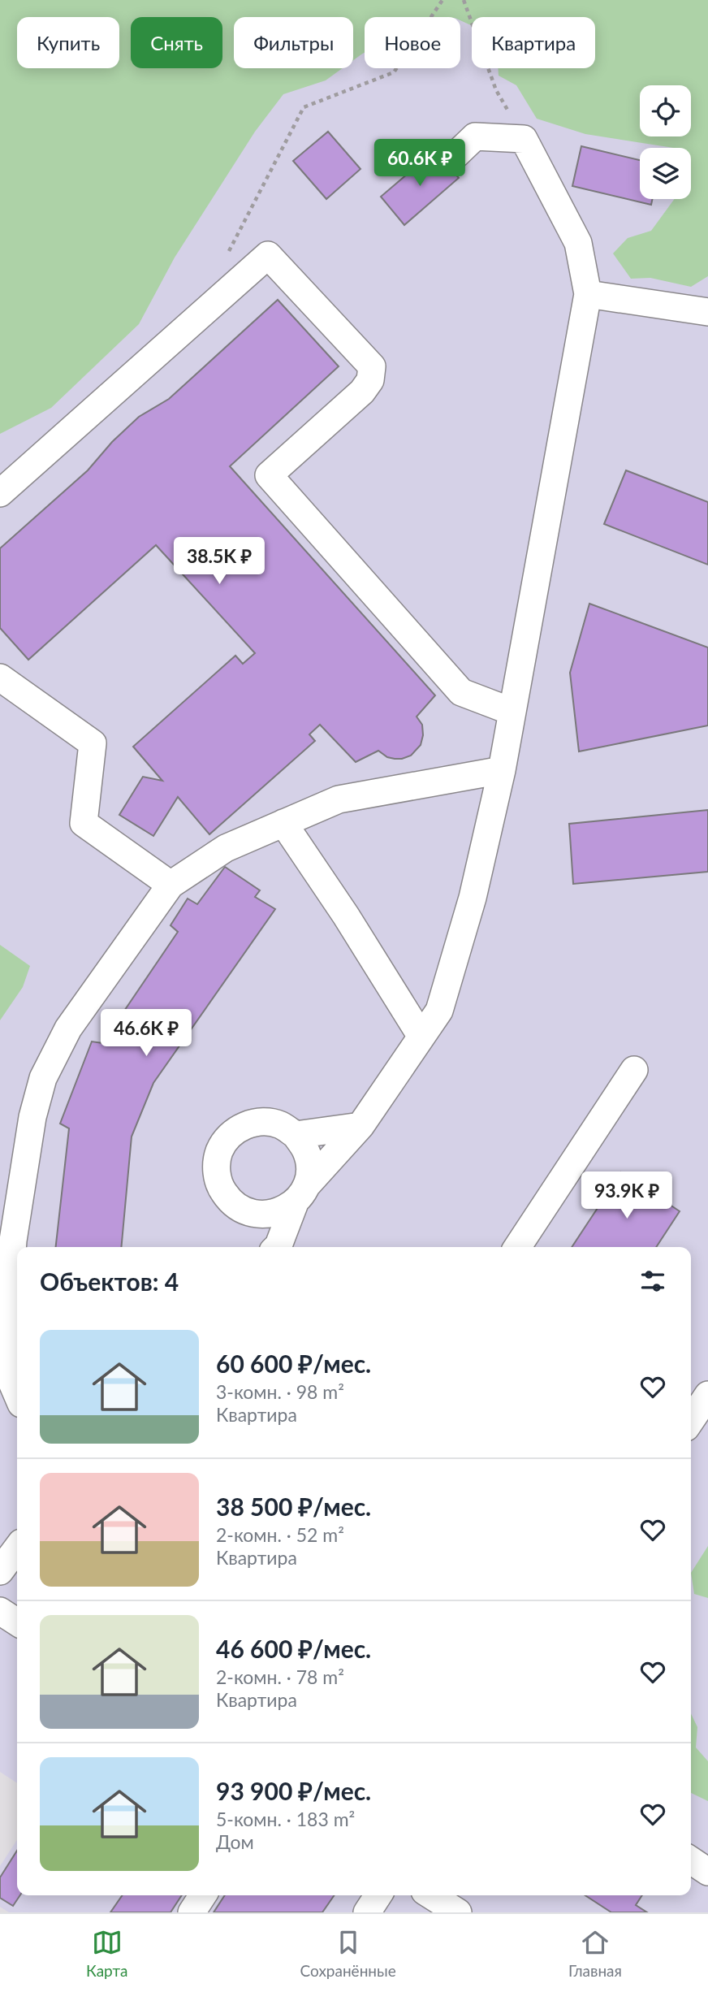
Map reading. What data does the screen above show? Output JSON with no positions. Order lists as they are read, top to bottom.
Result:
{
  "page": {
    "chip": [
      "Купить",
      "Снять",
      "Фильтры",
      "Новое",
      "Квартира"
    ],
    "price": [
      "60.6K ₽",
      "38.5K ₽",
      "46.6K ₽",
      "93.9K ₽"
    ],
    "heading": "Объектов: 4",
    "list": [
      {
        "name": "60 600 ₽/мес.",
        "note": "3-комн. · 98 m² · Квартира"
      },
      {
        "name": "38 500 ₽/мес.",
        "note": "2-комн. · 52 m² · Квартира"
      },
      {
        "name": "46 600 ₽/мес.",
        "note": "2-комн. · 78 m² · Квартира"
      },
      {
        "name": "93 900 ₽/мес.",
        "note": "5-комн. · 183 m² · Дом"
      }
    ],
    "tabs": ["Карта", "Сохранённые", "Главная"]
  }
}
